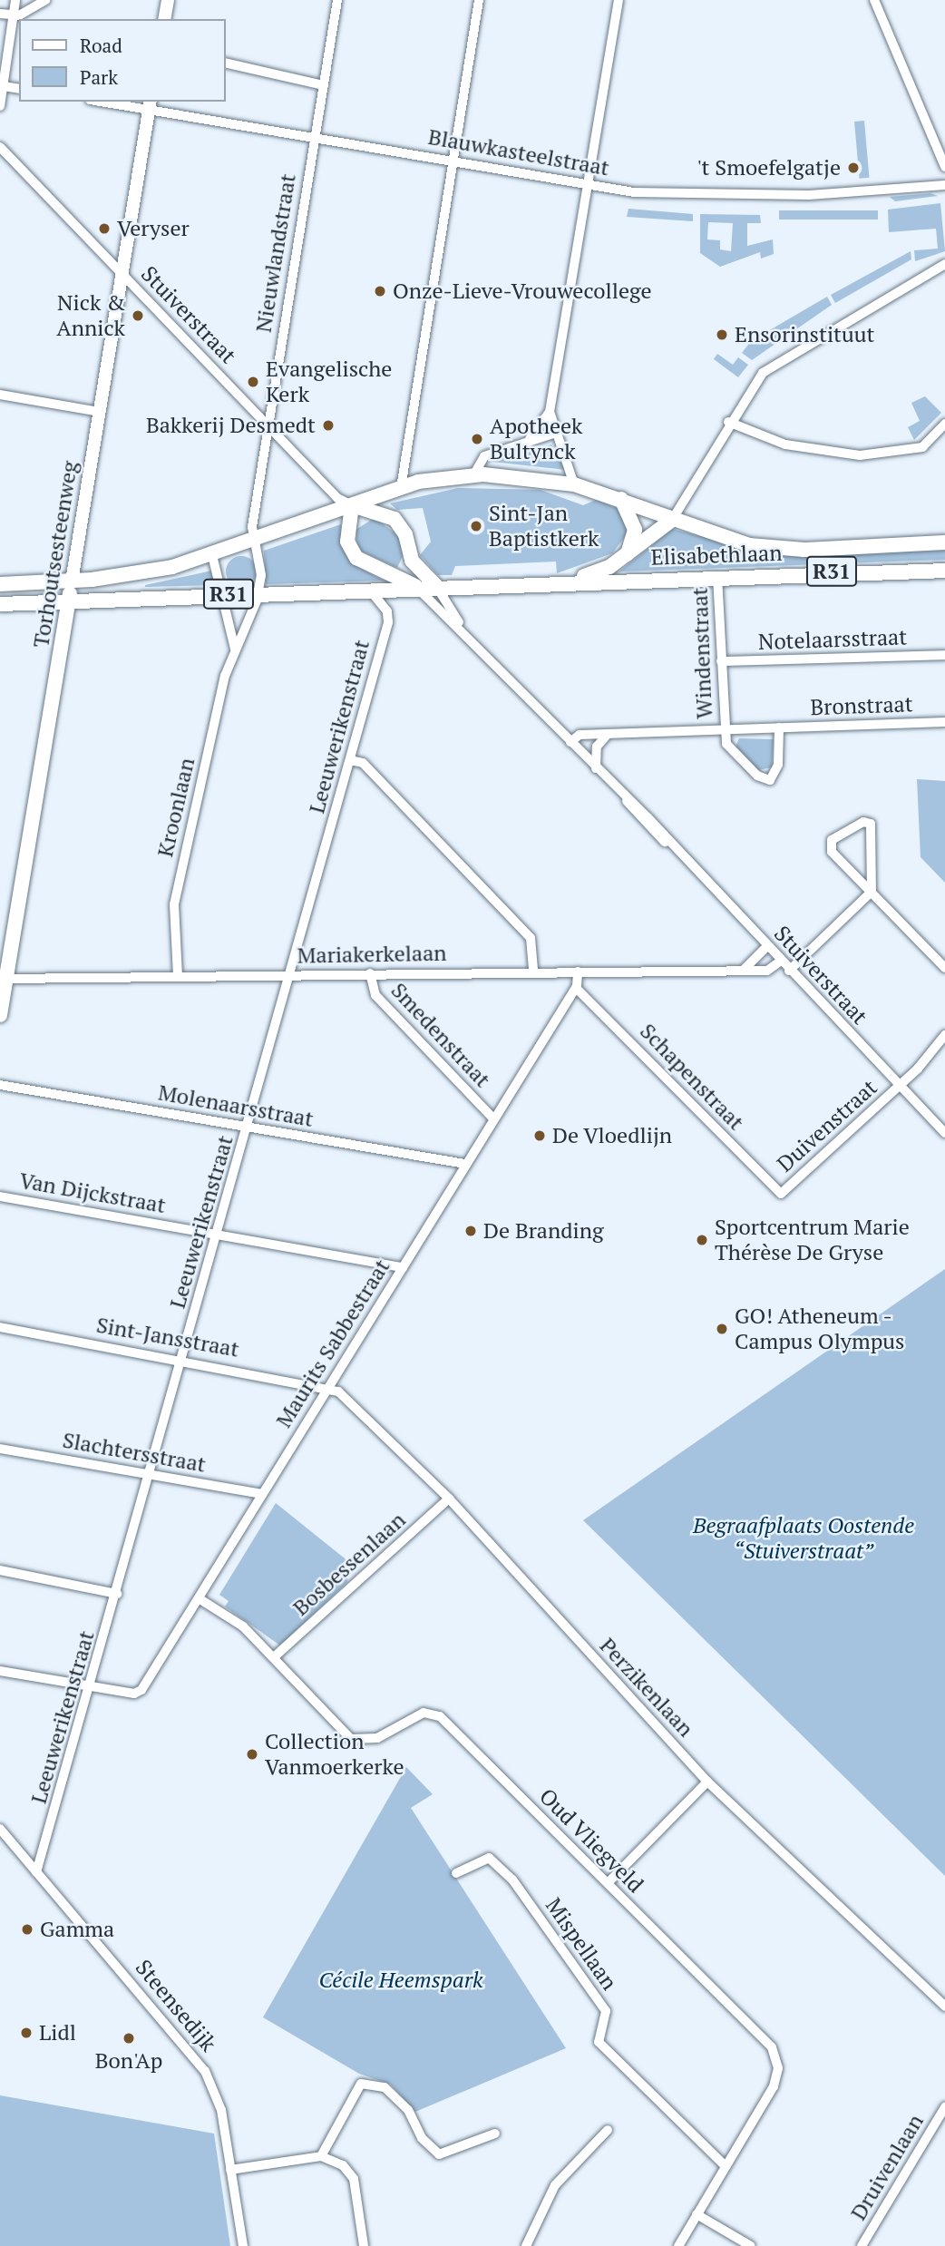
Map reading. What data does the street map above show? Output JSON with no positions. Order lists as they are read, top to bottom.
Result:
{
  "streets": {
    "main road": ["Torhoutsesteenweg", "Elisabethlaan", "R31"],
    "street": [
      "Blauwkasteelstraat",
      "Nieuwlandstraat",
      "Stuiverstraat",
      "Notelaarsstraat",
      "Windenstraat",
      "Bronstraat",
      "Leeuwerikenstraat",
      "Kroonlaan",
      "Mariakerkelaan",
      "Smedenstraat",
      "Schapenstraat",
      "Molenaarsstraat",
      "Duivenstraat",
      "Van Dijckstraat",
      "Sint-Jansstraat",
      "Maurits Sabbestraat",
      "Slachtersstraat",
      "Bosbessenlaan",
      "Perzikenlaan",
      "Oud Vliegveld",
      "Mispellaan",
      "Steensedijk",
      "Druivenlaan"
    ]
  },
  "crossings": [
    ["Blauwkasteelstraat", "Nieuwlandstraat"],
    ["Blauwkasteelstraat", "Torhoutsesteenweg"],
    ["Nieuwlandstraat", "Stuiverstraat"],
    ["Nieuwlandstraat", "Elisabethlaan"],
    ["Stuiverstraat", "Torhoutsesteenweg"],
    ["Stuiverstraat", "Elisabethlaan"],
    ["Stuiverstraat", "Bronstraat"],
    ["Stuiverstraat", "Mariakerkelaan"],
    ["Stuiverstraat", "Duivenstraat"],
    ["Torhoutsesteenweg", "Elisabethlaan"],
    ["Torhoutsesteenweg", "Mariakerkelaan"],
    ["Elisabethlaan", "Windenstraat"],
    ["Elisabethlaan", "Leeuwerikenstraat"],
    ["Elisabethlaan", "Kroonlaan"],
    ["Notelaarsstraat", "Windenstraat"],
    ["Windenstraat", "Bronstraat"],
    ["Leeuwerikenstraat", "Mariakerkelaan"],
    ["Leeuwerikenstraat", "Molenaarsstraat"],
    ["Leeuwerikenstraat", "Van Dijckstraat"],
    ["Leeuwerikenstraat", "Sint-Jansstraat"],
    ["Leeuwerikenstraat", "Maurits Sabbestraat"],
    ["Leeuwerikenstraat", "Slachtersstraat"],
    ["Leeuwerikenstraat", "Steensedijk"],
    ["Kroonlaan", "Mariakerkelaan"],
    ["Mariakerkelaan", "Smedenstraat"],
    ["Mariakerkelaan", "Maurits Sabbestraat"],
    ["Smedenstraat", "Maurits Sabbestraat"],
    ["Schapenstraat", "Duivenstraat"],
    ["Schapenstraat", "Maurits Sabbestraat"],
    ["Molenaarsstraat", "Maurits Sabbestraat"],
    ["Van Dijckstraat", "Maurits Sabbestraat"],
    ["Sint-Jansstraat", "Maurits Sabbestraat"],
    ["Sint-Jansstraat", "Perzikenlaan"],
    ["Maurits Sabbestraat", "Slachtersstraat"],
    ["Maurits Sabbestraat", "Perzikenlaan"],
    ["Maurits Sabbestraat", "Oud Vliegveld"],
    ["Bosbessenlaan", "Perzikenlaan"],
    ["Bosbessenlaan", "Oud Vliegveld"],
    ["Oud Vliegveld", "Mispellaan"]
  ],
  "parks": ["Begraafplaats Oostende “Stuiverstraat”", "Cécile Heemspark"],
  "places": [
    "'t Smoefelgatje",
    "Veryser",
    "Onze-Lieve-Vrouwecollege",
    "Nick & Annick",
    "Ensorinstituut",
    "Evangelische Kerk",
    "Bakkerij Desmedt",
    "Apotheek Bultynck",
    "Sint-Jan Baptistkerk",
    "De Vloedlijn",
    "De Branding",
    "Sportcentrum Marie Thérèse De Gryse",
    "GO! Atheneum - Campus Olympus",
    "Collection Vanmoerkerke",
    "Gamma",
    "Lidl",
    "Bon'Ap"
  ],
  "legend": ["Road", "Park"]
}
